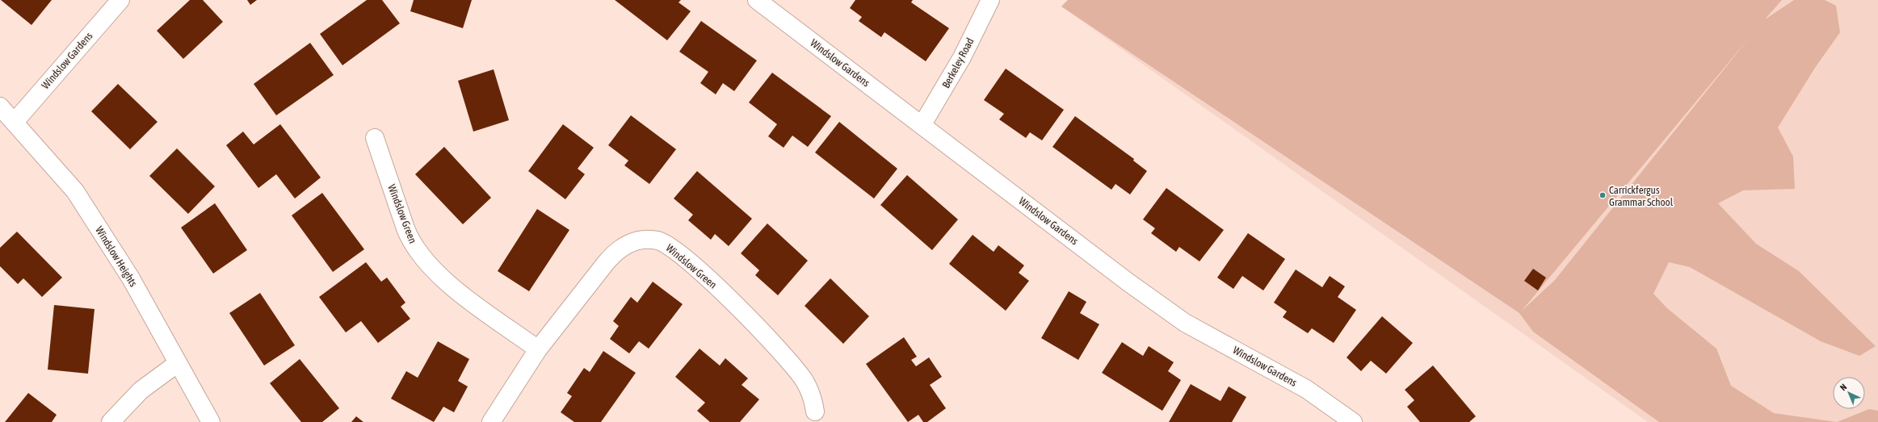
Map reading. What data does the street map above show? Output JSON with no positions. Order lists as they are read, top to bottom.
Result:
{
  "streets": {
    "street": [
      "Windslow Gardens",
      "Berkeley Road",
      "Windslow Green",
      "Windslow Heights"
    ]
  },
  "crossings": [
    ["Windslow Gardens", "Berkeley Road"],
    ["Windslow Gardens", "Windslow Heights"]
  ],
  "places": ["Carrickfergus Grammar School"],
  "north": "top left"
}
